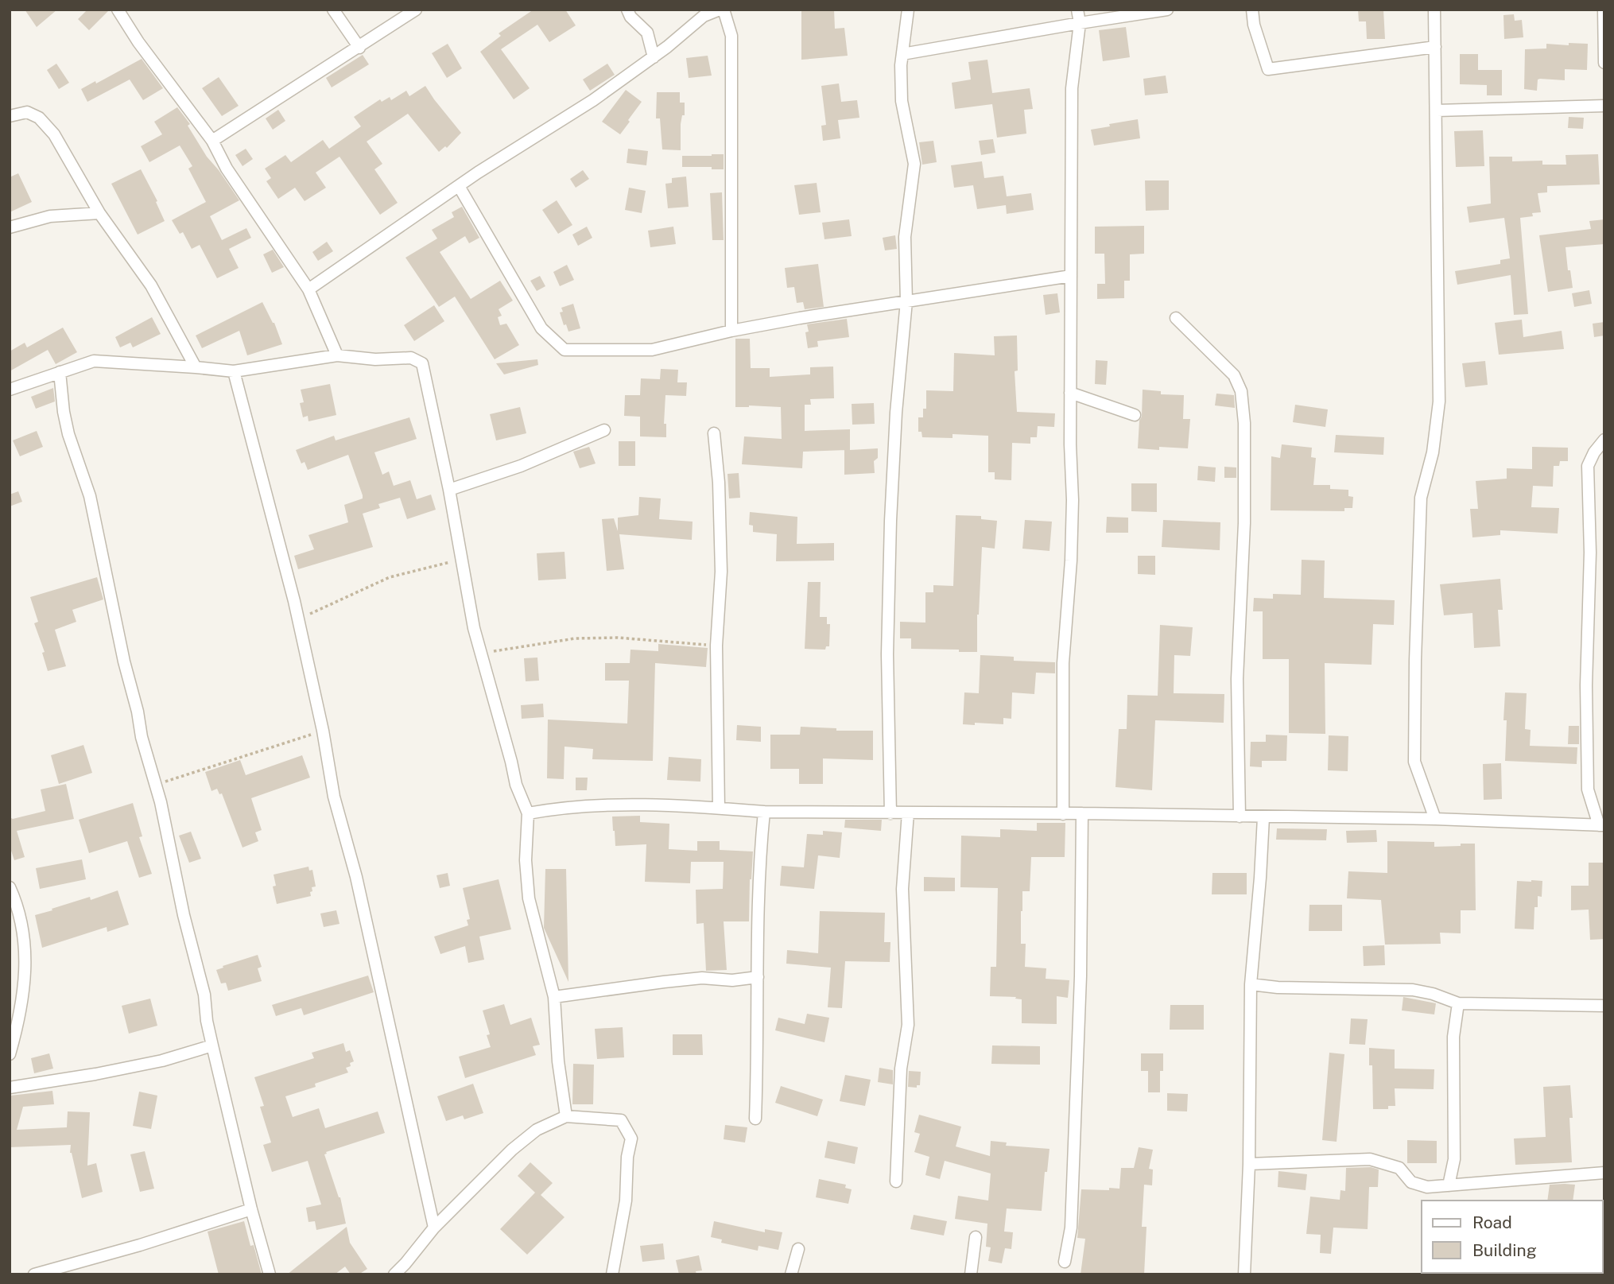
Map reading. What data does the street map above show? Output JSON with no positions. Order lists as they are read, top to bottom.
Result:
{
  "legend": ["Road", "Building"]
}
